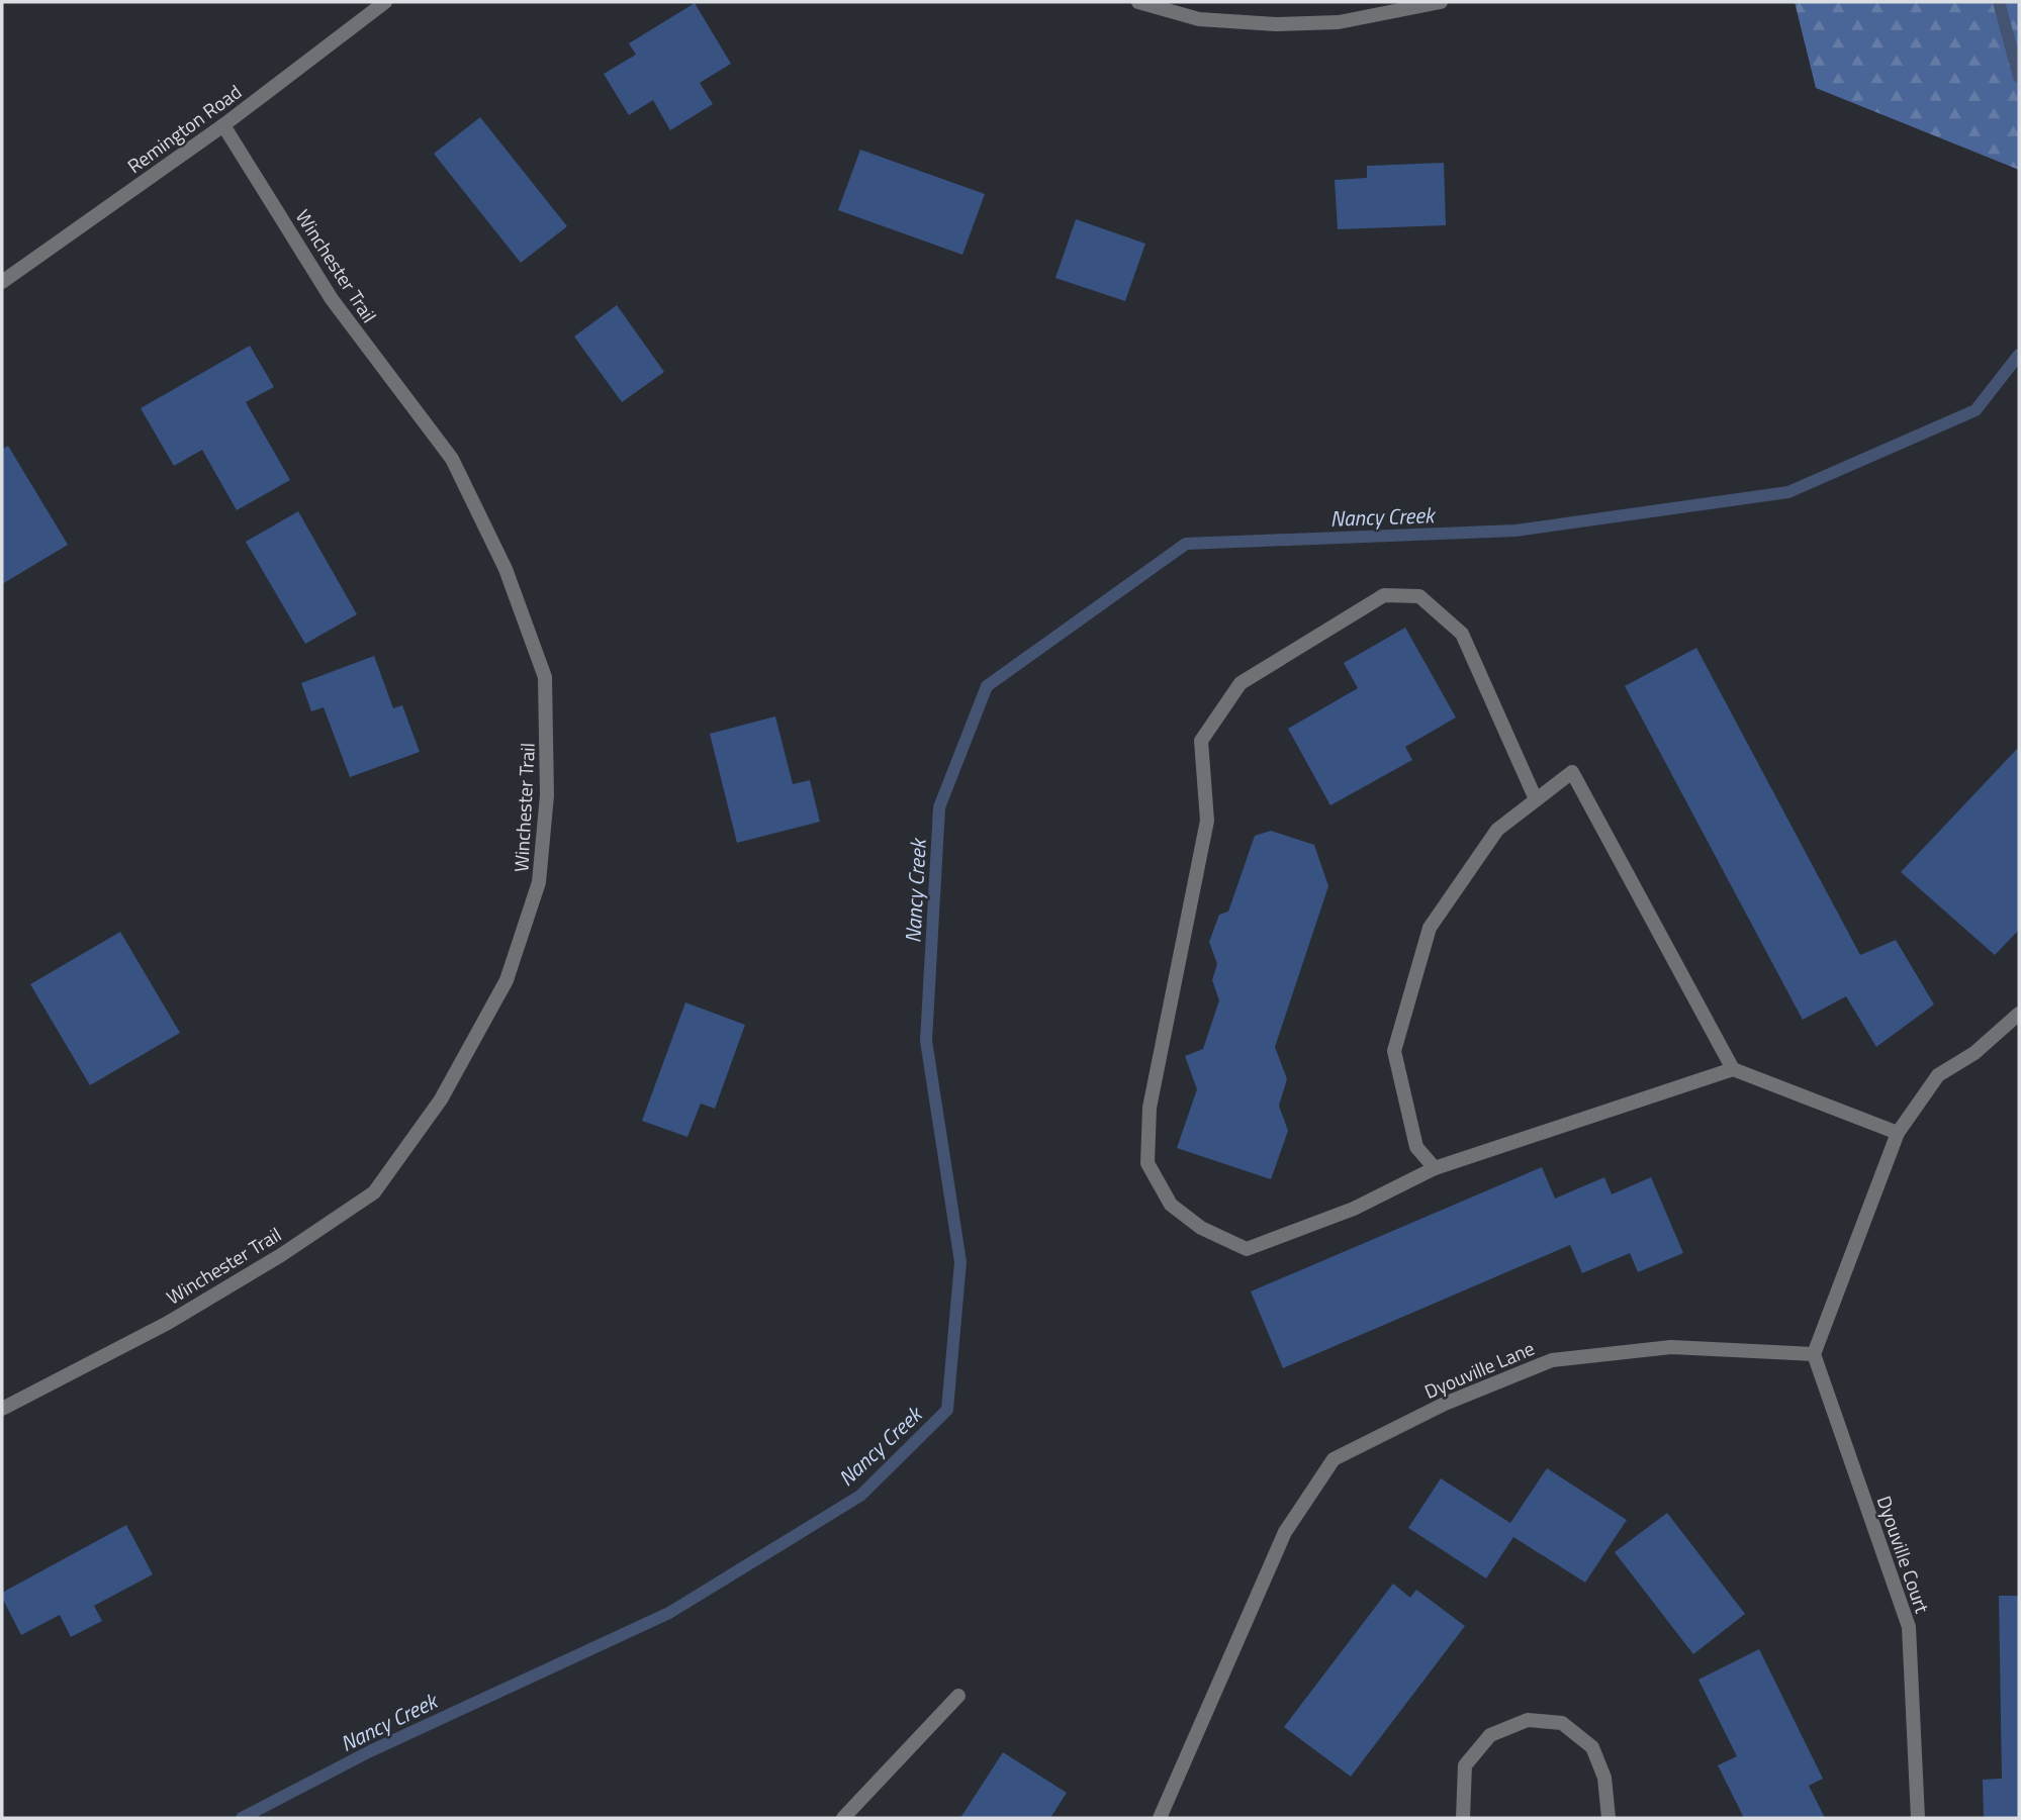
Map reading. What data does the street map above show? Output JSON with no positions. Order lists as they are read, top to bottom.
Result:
{
  "streets": {
    "street": [
      "Remington Road",
      "Winchester Trail",
      "Dyouville Lane",
      "Dyouville Court"
    ]
  },
  "crossings": [
    ["Remington Road", "Winchester Trail"],
    ["Dyouville Lane", "Dyouville Court"]
  ],
  "water": ["Nancy Creek"]
}
